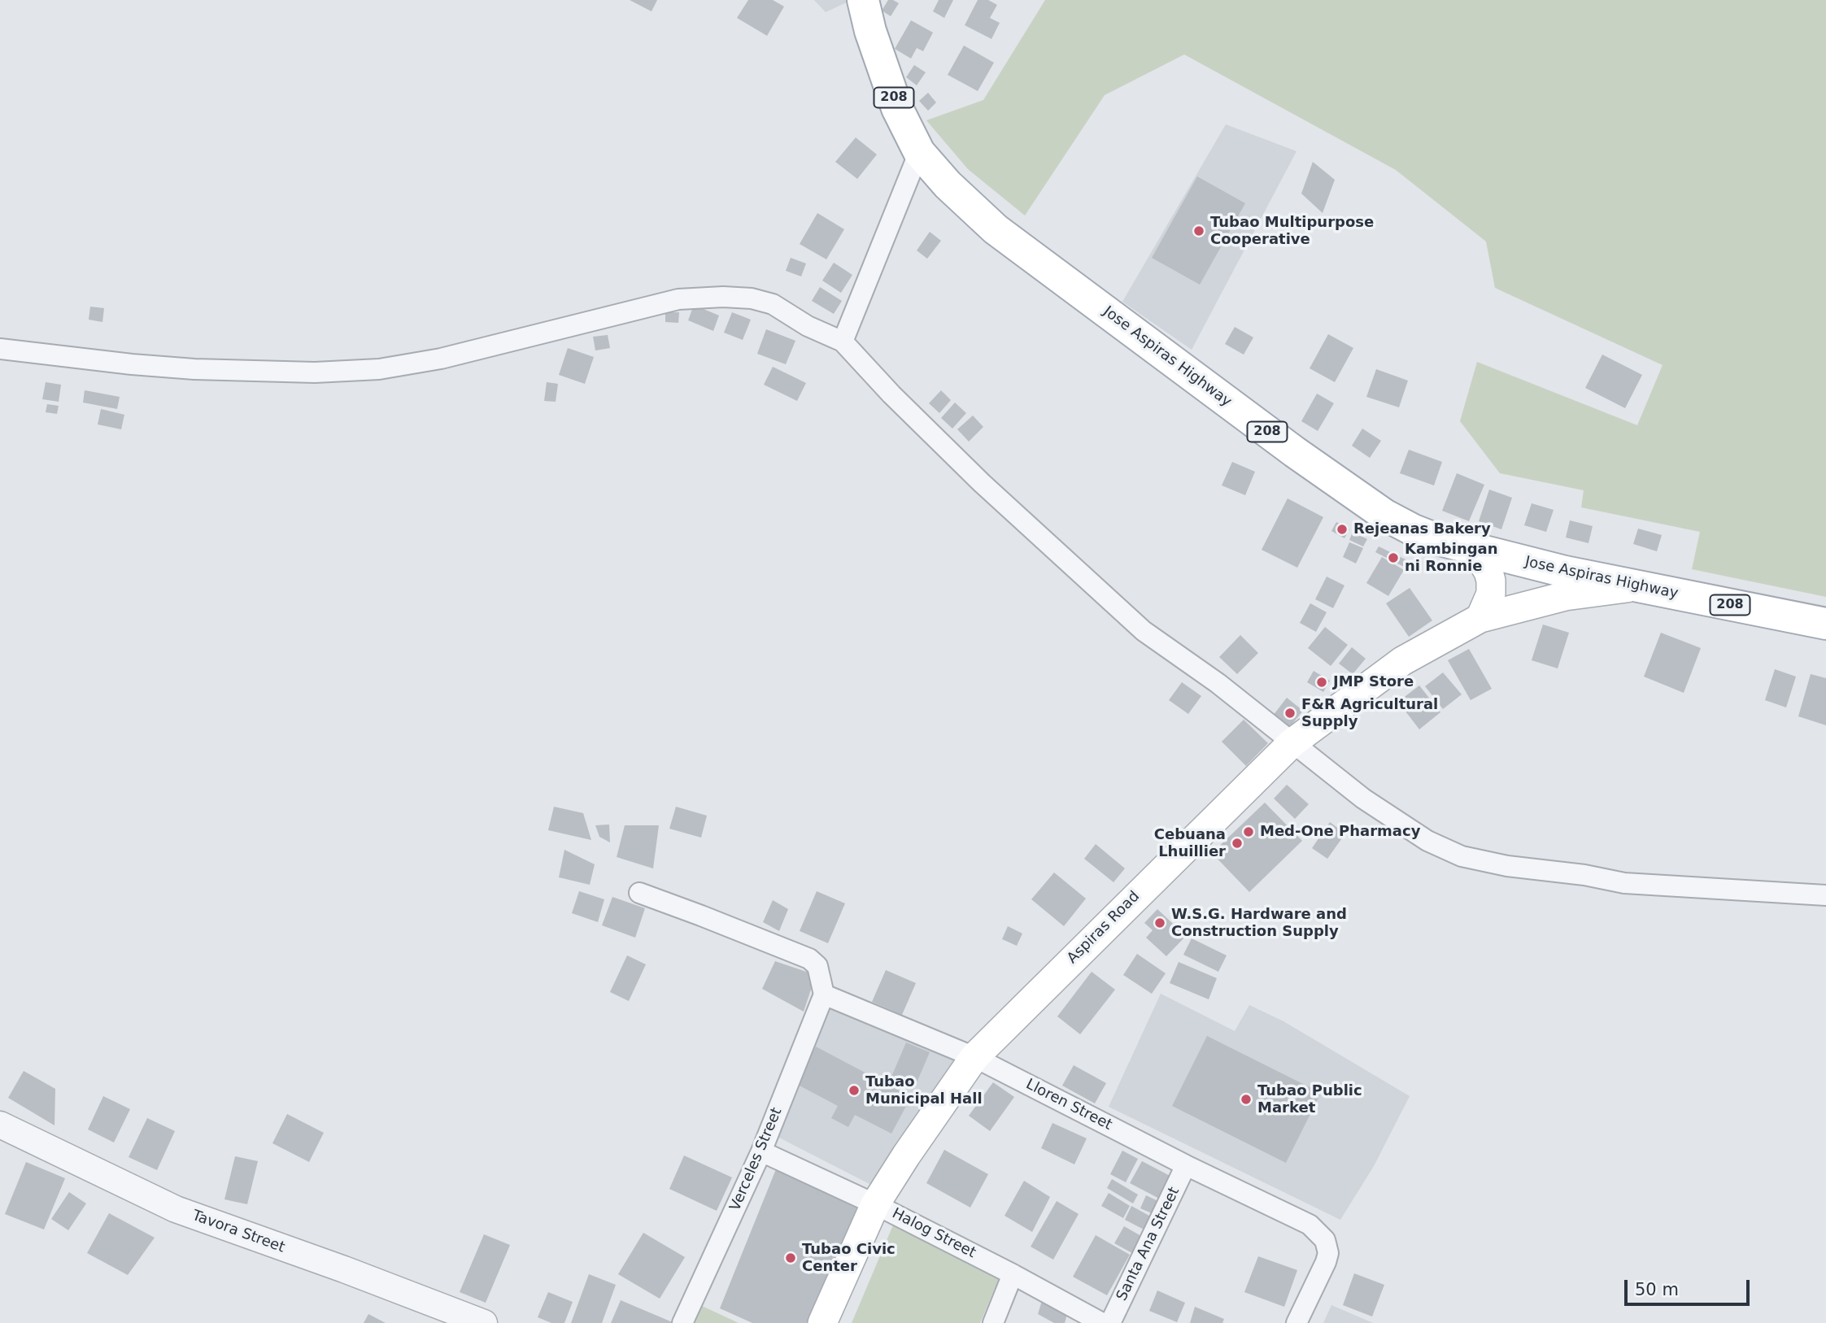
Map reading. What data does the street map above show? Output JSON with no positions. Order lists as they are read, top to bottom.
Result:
{
  "streets": {
    "main road": ["208", "Jose Aspiras Highway", "Aspiras Road"],
    "street": [
      "Lloren Street",
      "Verceles Street",
      "Tavora Street",
      "Halog Street",
      "Santa Ana Street"
    ]
  },
  "crossings": [
    ["Jose Aspiras Highway", "Aspiras Road"],
    ["Aspiras Road", "Lloren Street"],
    ["Aspiras Road", "Halog Street"],
    ["Lloren Street", "Verceles Street"],
    ["Lloren Street", "Santa Ana Street"],
    ["Verceles Street", "Halog Street"]
  ],
  "places": [
    "Tubao Multipurpose Cooperative",
    "Rejeanas Bakery",
    "Kambingan ni Ronnie",
    "JMP Store",
    "F&R Agricultural Supply",
    "Med-One Pharmacy",
    "Cebuana Lhuillier",
    "W.S.G. Hardware and Construction Supply",
    "Tubao Municipal Hall",
    "Tubao Public Market",
    "Tubao Civic Center"
  ],
  "scale_bar": "50 m"
}
